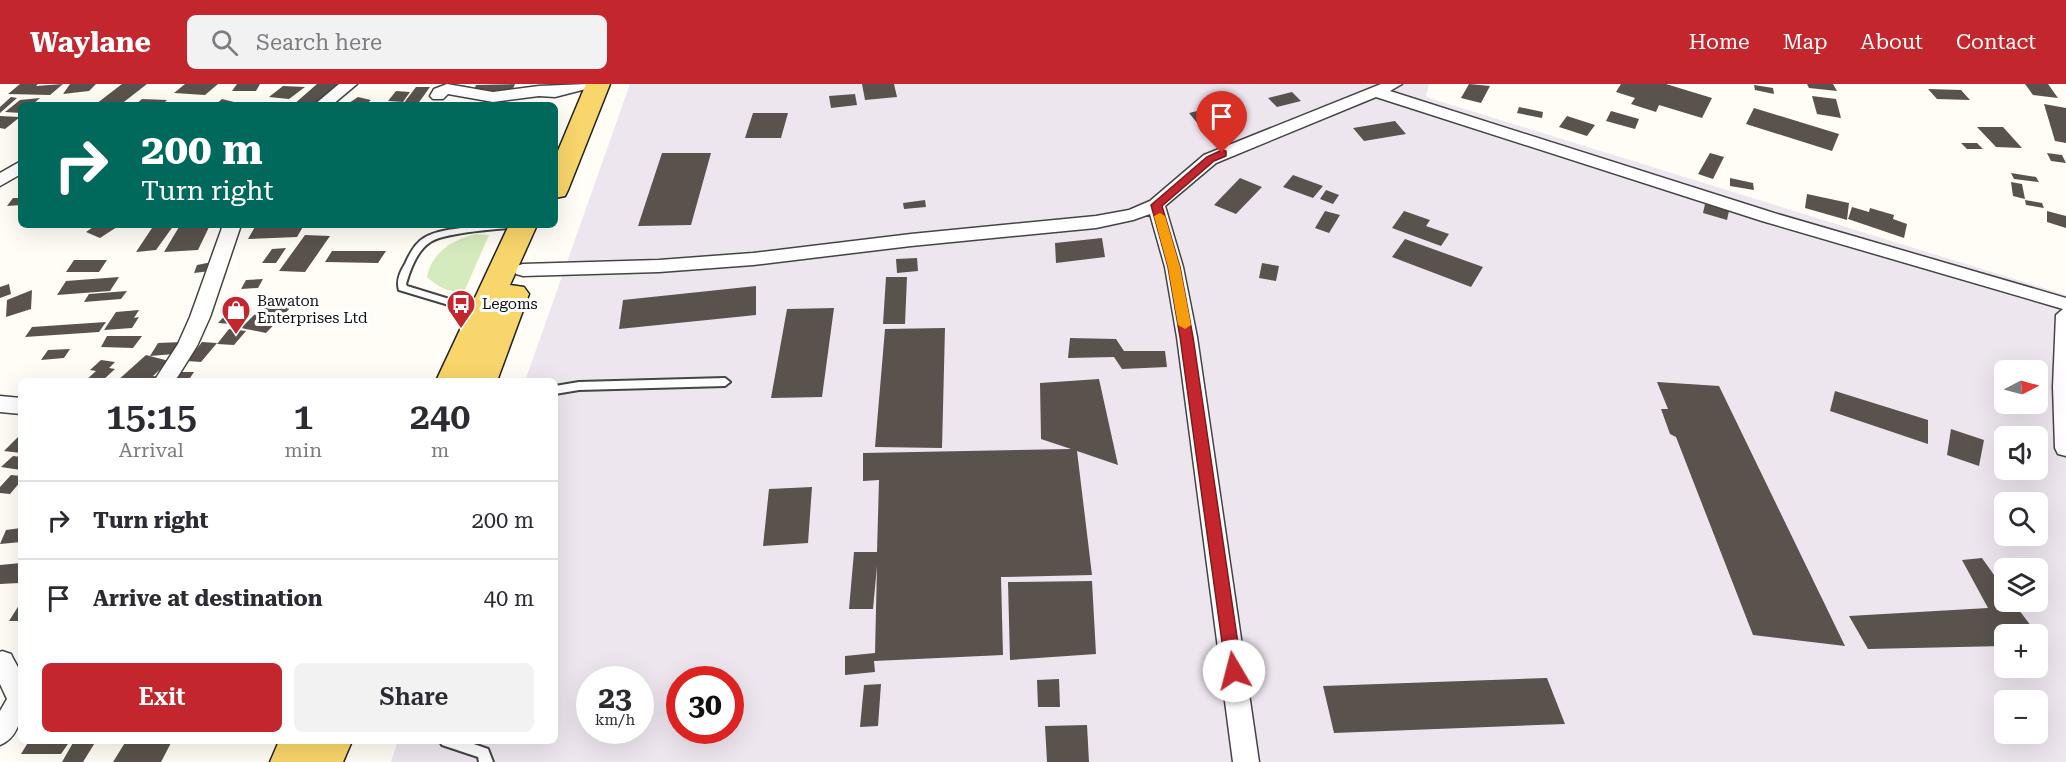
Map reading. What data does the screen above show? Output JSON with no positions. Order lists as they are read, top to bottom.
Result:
{
  "places": {
    "bus stop": ["Legoms"],
    "shop": ["Bawaton Enterprises Ltd"]
  },
  "north": "right",
  "page": {
    "header": "Waylane",
    "search": "Search here",
    "nav": [
      "Home",
      "Map",
      "About",
      "Contact"
    ],
    "turn": ["200 m", "Turn right"],
    "map_buttons": ["+", "−"],
    "eta": [
      "15:15",
      "Arrival",
      "1",
      "min",
      "240",
      "m"
    ],
    "list": [
      {
        "name": "Turn right",
        "value": "200 m"
      },
      {
        "name": "Arrive at destination",
        "value": "40 m"
      }
    ],
    "buttons": ["Exit", "Share"],
    "speed": "23 km/h",
    "limit": "30"
  }
}
